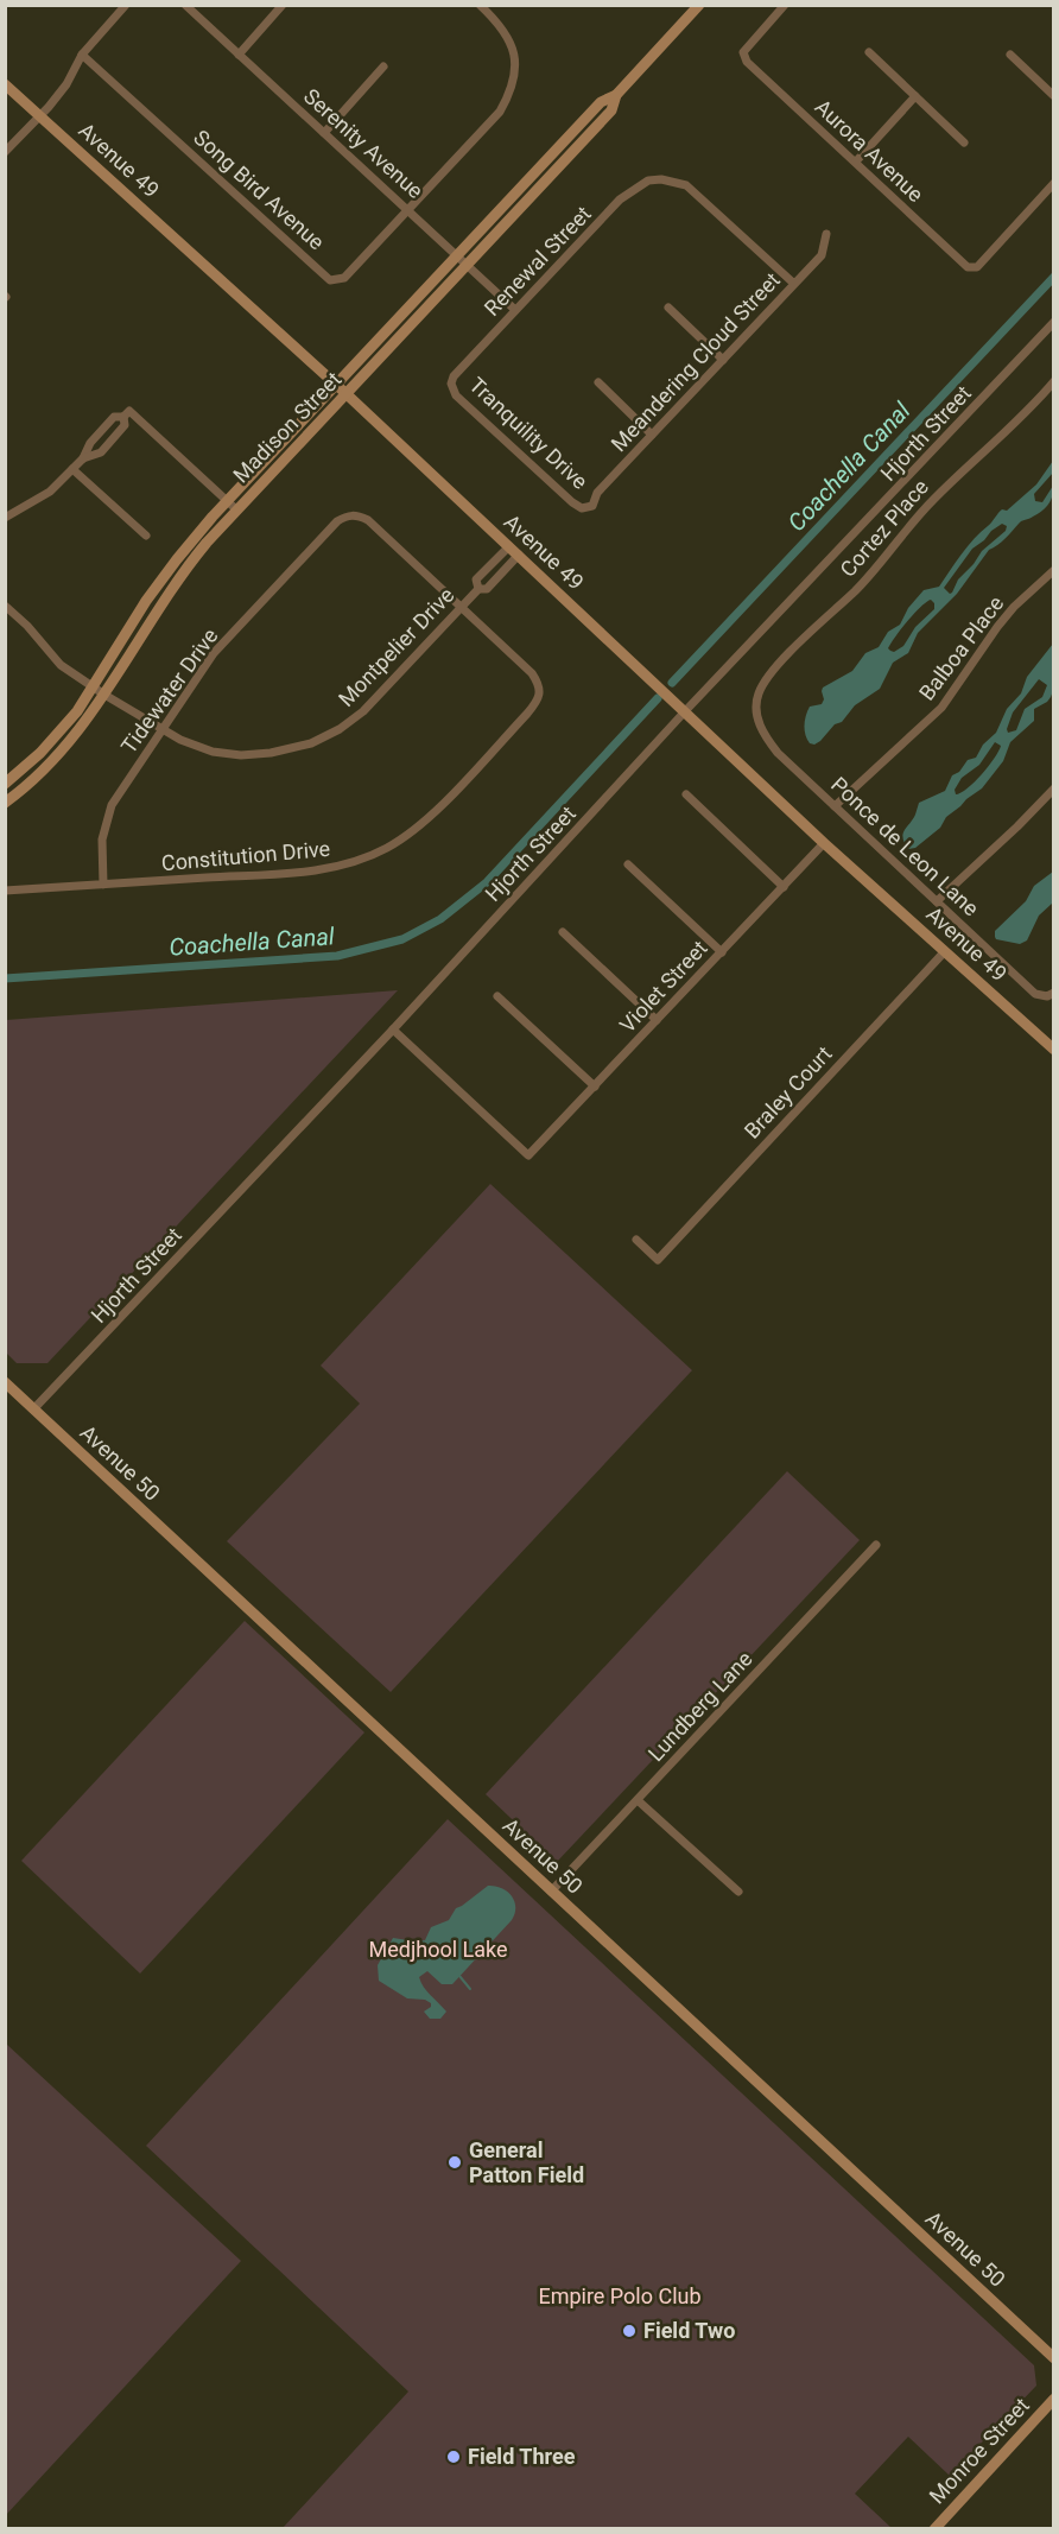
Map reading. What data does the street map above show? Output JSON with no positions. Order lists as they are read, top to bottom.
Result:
{
  "streets": {
    "main road": [
      "Avenue 49",
      "Madison Street",
      "Avenue 50",
      "Monroe Street"
    ],
    "street": [
      "Serenity Avenue",
      "Aurora Avenue",
      "Song Bird Avenue",
      "Renewal Street",
      "Meandering Cloud Street",
      "Tranquility Drive",
      "Hjorth Street",
      "Cortez Place",
      "Montpelier Drive",
      "Balboa Place",
      "Tidewater Drive",
      "Ponce de Leon Lane",
      "Constitution Drive",
      "Violet Street",
      "Braley Court",
      "Lundberg Lane"
    ]
  },
  "crossings": [
    ["Serenity Avenue", "Song Bird Avenue"],
    ["Serenity Avenue", "Renewal Street"],
    ["Serenity Avenue", "Madison Street"],
    ["Avenue 49", "Madison Street"],
    ["Avenue 49", "Hjorth Street"],
    ["Avenue 49", "Montpelier Drive"],
    ["Avenue 49", "Violet Street"],
    ["Avenue 49", "Braley Court"],
    ["Renewal Street", "Meandering Cloud Street"],
    ["Renewal Street", "Tranquility Drive"],
    ["Meandering Cloud Street", "Tranquility Drive"],
    ["Madison Street", "Montpelier Drive"],
    ["Hjorth Street", "Violet Street"],
    ["Hjorth Street", "Avenue 50"],
    ["Cortez Place", "Ponce de Leon Lane"],
    ["Montpelier Drive", "Tidewater Drive"],
    ["Montpelier Drive", "Constitution Drive"],
    ["Balboa Place", "Ponce de Leon Lane"],
    ["Tidewater Drive", "Constitution Drive"],
    ["Avenue 50", "Lundberg Lane"]
  ],
  "water": ["Coachella Canal"],
  "parks": ["Medjhool Lake", "Empire Polo Club"],
  "places": ["General Patton Field", "Field Two", "Field Three"]
}
